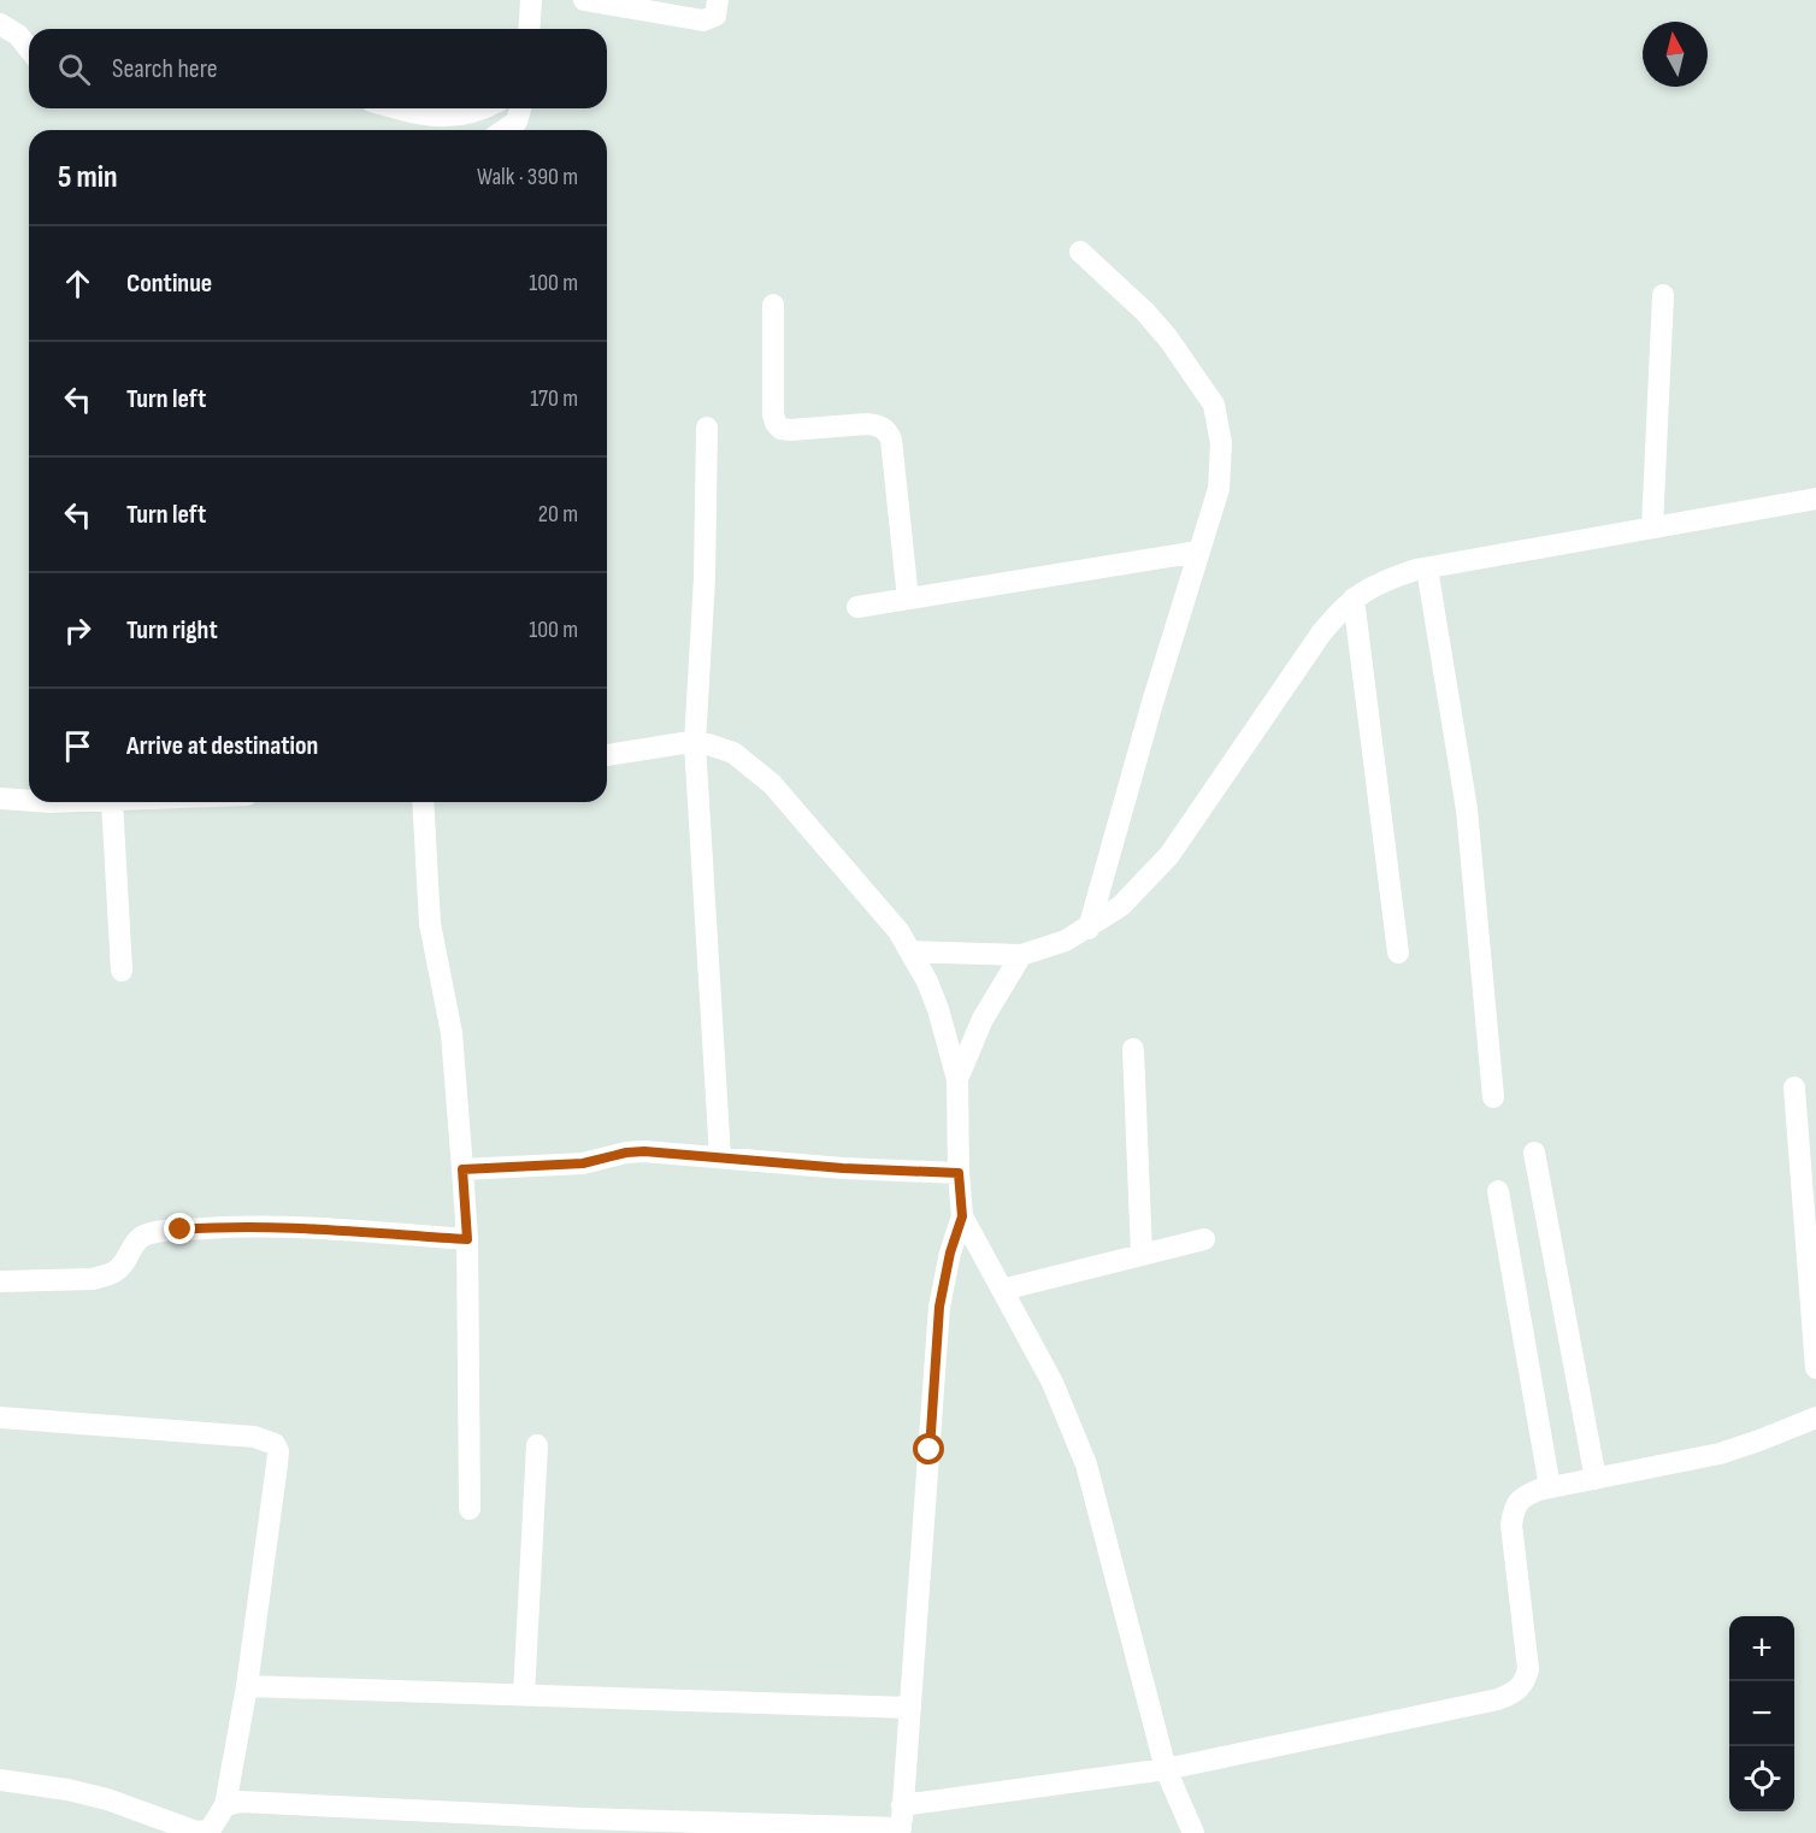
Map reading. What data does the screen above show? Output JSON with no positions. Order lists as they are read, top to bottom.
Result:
{
  "north": "top",
  "page": {
    "search": "Search here",
    "heading": ["5 min", "Walk · 390 m"],
    "list": [
      ["Continue", "100 m"],
      ["Turn left", "170 m"],
      ["Turn left", "20 m"],
      ["Turn right", "100 m"],
      "Arrive at destination"
    ],
    "map_buttons": ["+", "−"]
  }
}
